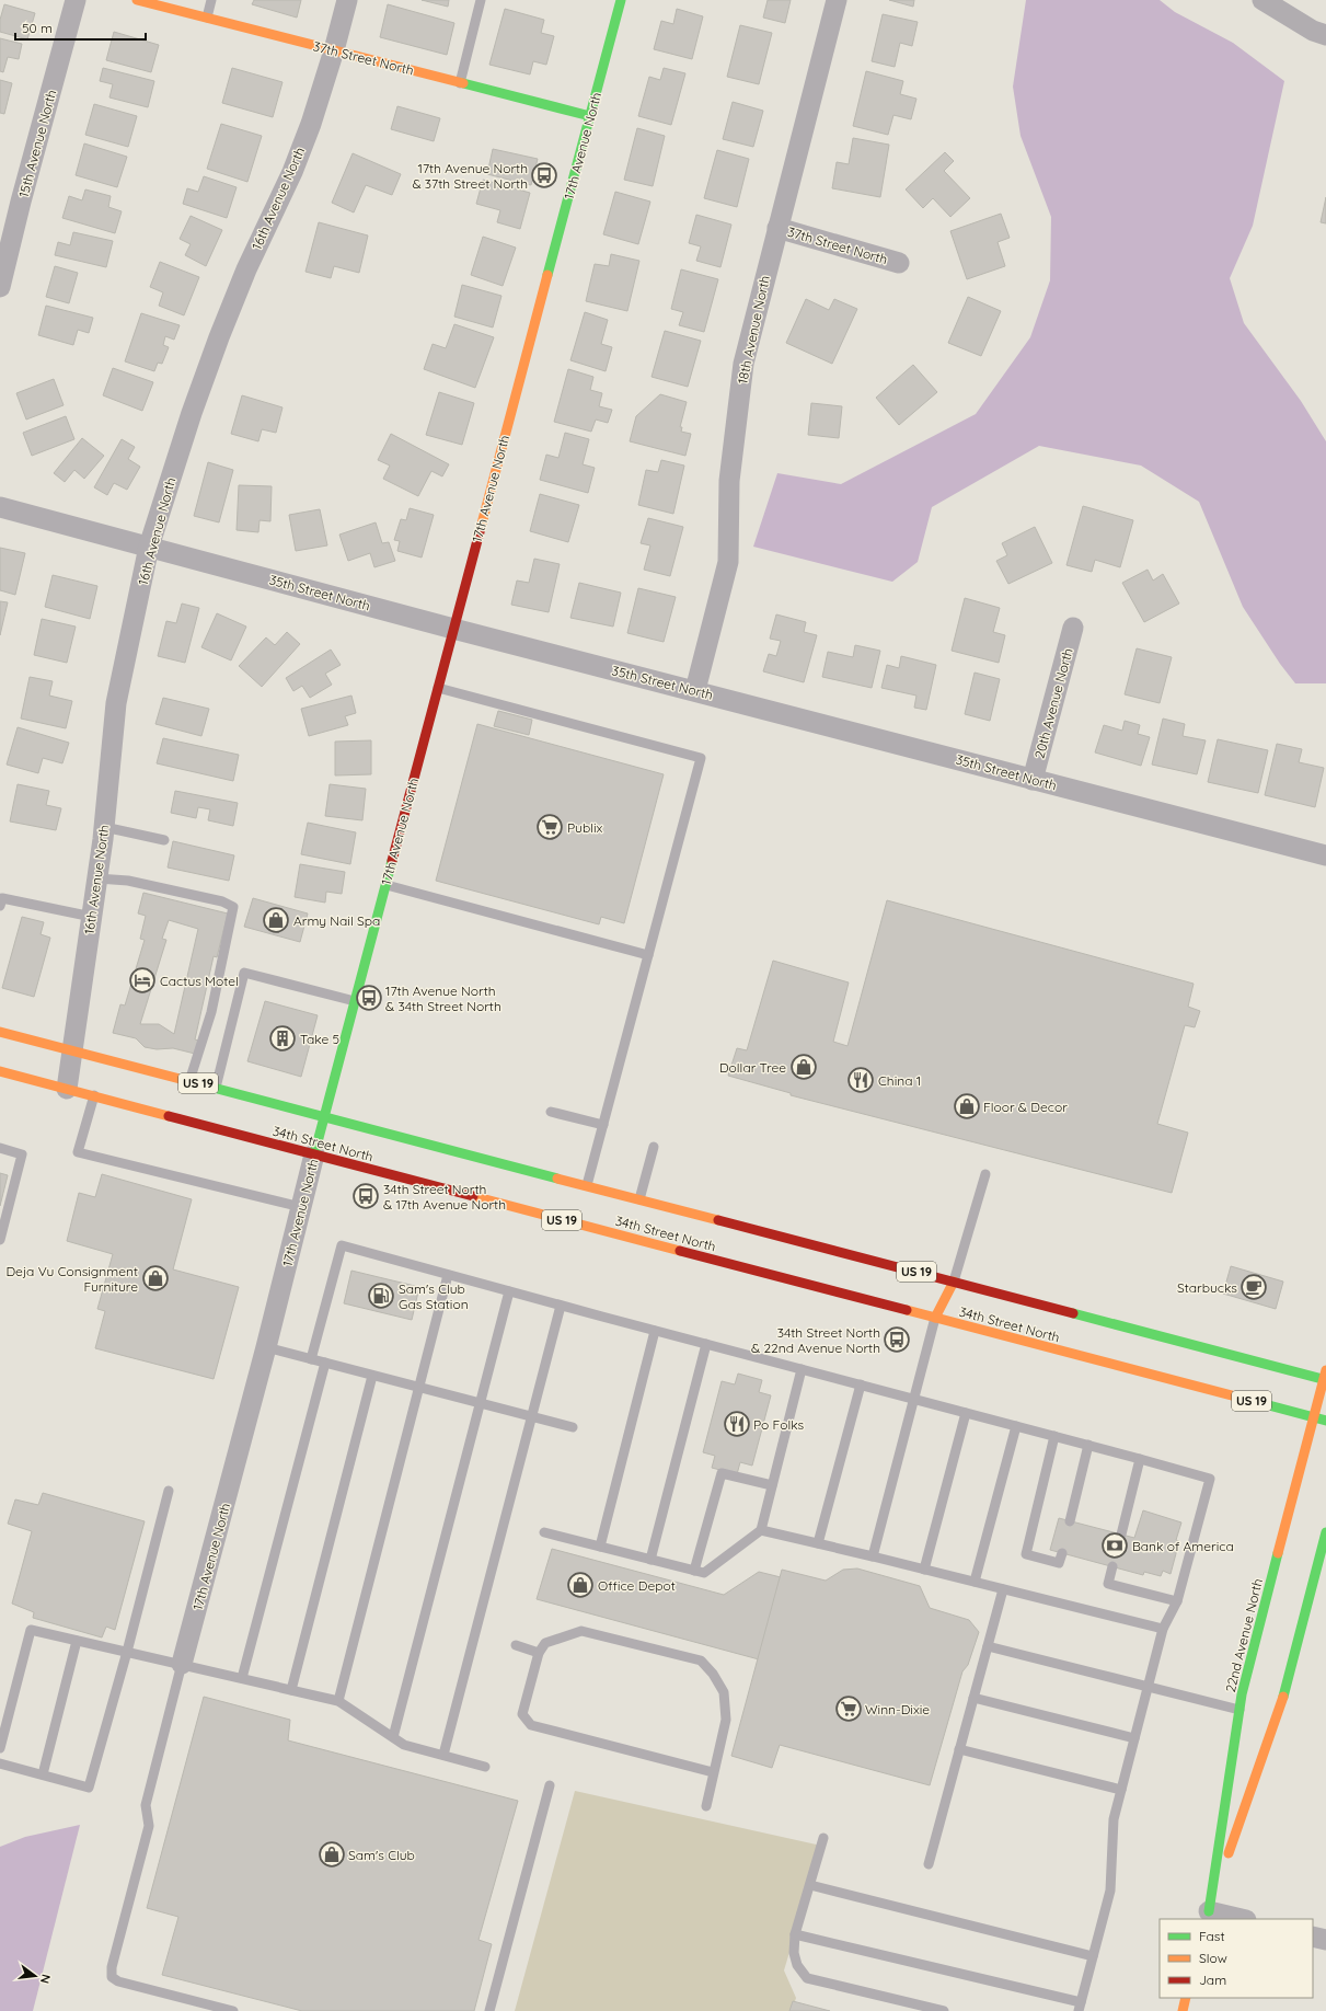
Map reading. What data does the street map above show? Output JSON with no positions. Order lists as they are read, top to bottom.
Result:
{
  "streets": {
    "main road": [
      "37th Street North",
      "17th Avenue North",
      "US 19",
      "34th Street North",
      "22nd Avenue North"
    ],
    "street": [
      "15th Avenue North",
      "16th Avenue North",
      "18th Avenue North",
      "35th Street North",
      "20th Avenue North"
    ]
  },
  "crossings": [
    ["37th Street North", "17th Avenue North"],
    ["37th Street North", "16th Avenue North"],
    ["37th Street North", "18th Avenue North"],
    ["17th Avenue North", "35th Street North"],
    ["17th Avenue North", "34th Street North"],
    ["16th Avenue North", "35th Street North"],
    ["16th Avenue North", "34th Street North"],
    ["18th Avenue North", "35th Street North"],
    ["35th Street North", "20th Avenue North"],
    ["34th Street North", "22nd Avenue North"]
  ],
  "places": {
    "bus stop": [
      "17th Avenue North & 37th Street North",
      "17th Avenue North & 34th Street North",
      "34th Street North & 17th Avenue North",
      "34th Street North & 22nd Avenue North"
    ],
    "supermarket": ["Publix", "Winn-Dixie"],
    "shop": [
      "Army Nail Spa",
      "Dollar Tree",
      "Floor & Decor",
      "Deja Vu Consignment Furniture",
      "Office Depot",
      "Sam's Club"
    ],
    "hotel": ["Cactus Motel"],
    "building": ["Take 5"],
    "restaurant": ["China 1", "Po Folks"],
    "cafe": ["Starbucks"],
    "fuel station": ["Sam's Club Gas Station"],
    "bank": ["Bank of America"]
  },
  "legend": ["Fast", "Slow", "Jam"],
  "scale_bar": "50 m",
  "north": "right"
}
